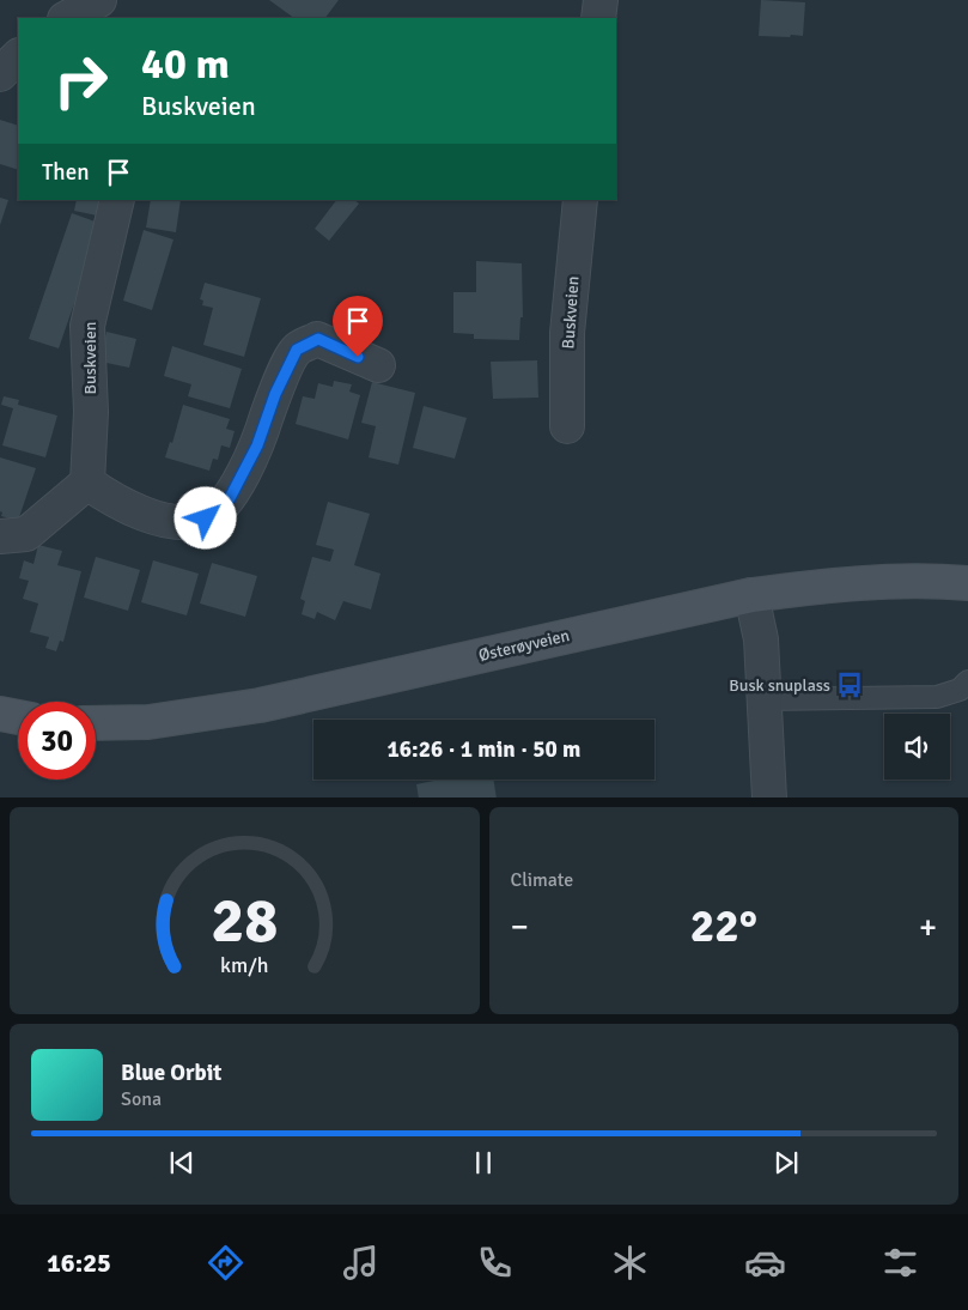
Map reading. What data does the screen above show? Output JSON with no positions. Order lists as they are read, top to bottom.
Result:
{
  "streets": {
    "main road": ["Østerøyveien"],
    "street": ["Buskveien"]
  },
  "places": {
    "bus stop": ["Busk snuplass"]
  },
  "page": {
    "turn": ["40 m", "Buskveien"],
    "then": "Then",
    "limit": "30",
    "trip": "16:26 · 1 min · 50 m",
    "tile": "Climate",
    "heat": ["−", "22°", "+"],
    "song": ["Blue Orbit", "Sona"],
    "tabs": "16:25",
    "gauge": ["28", "km/h"]
  }
}
